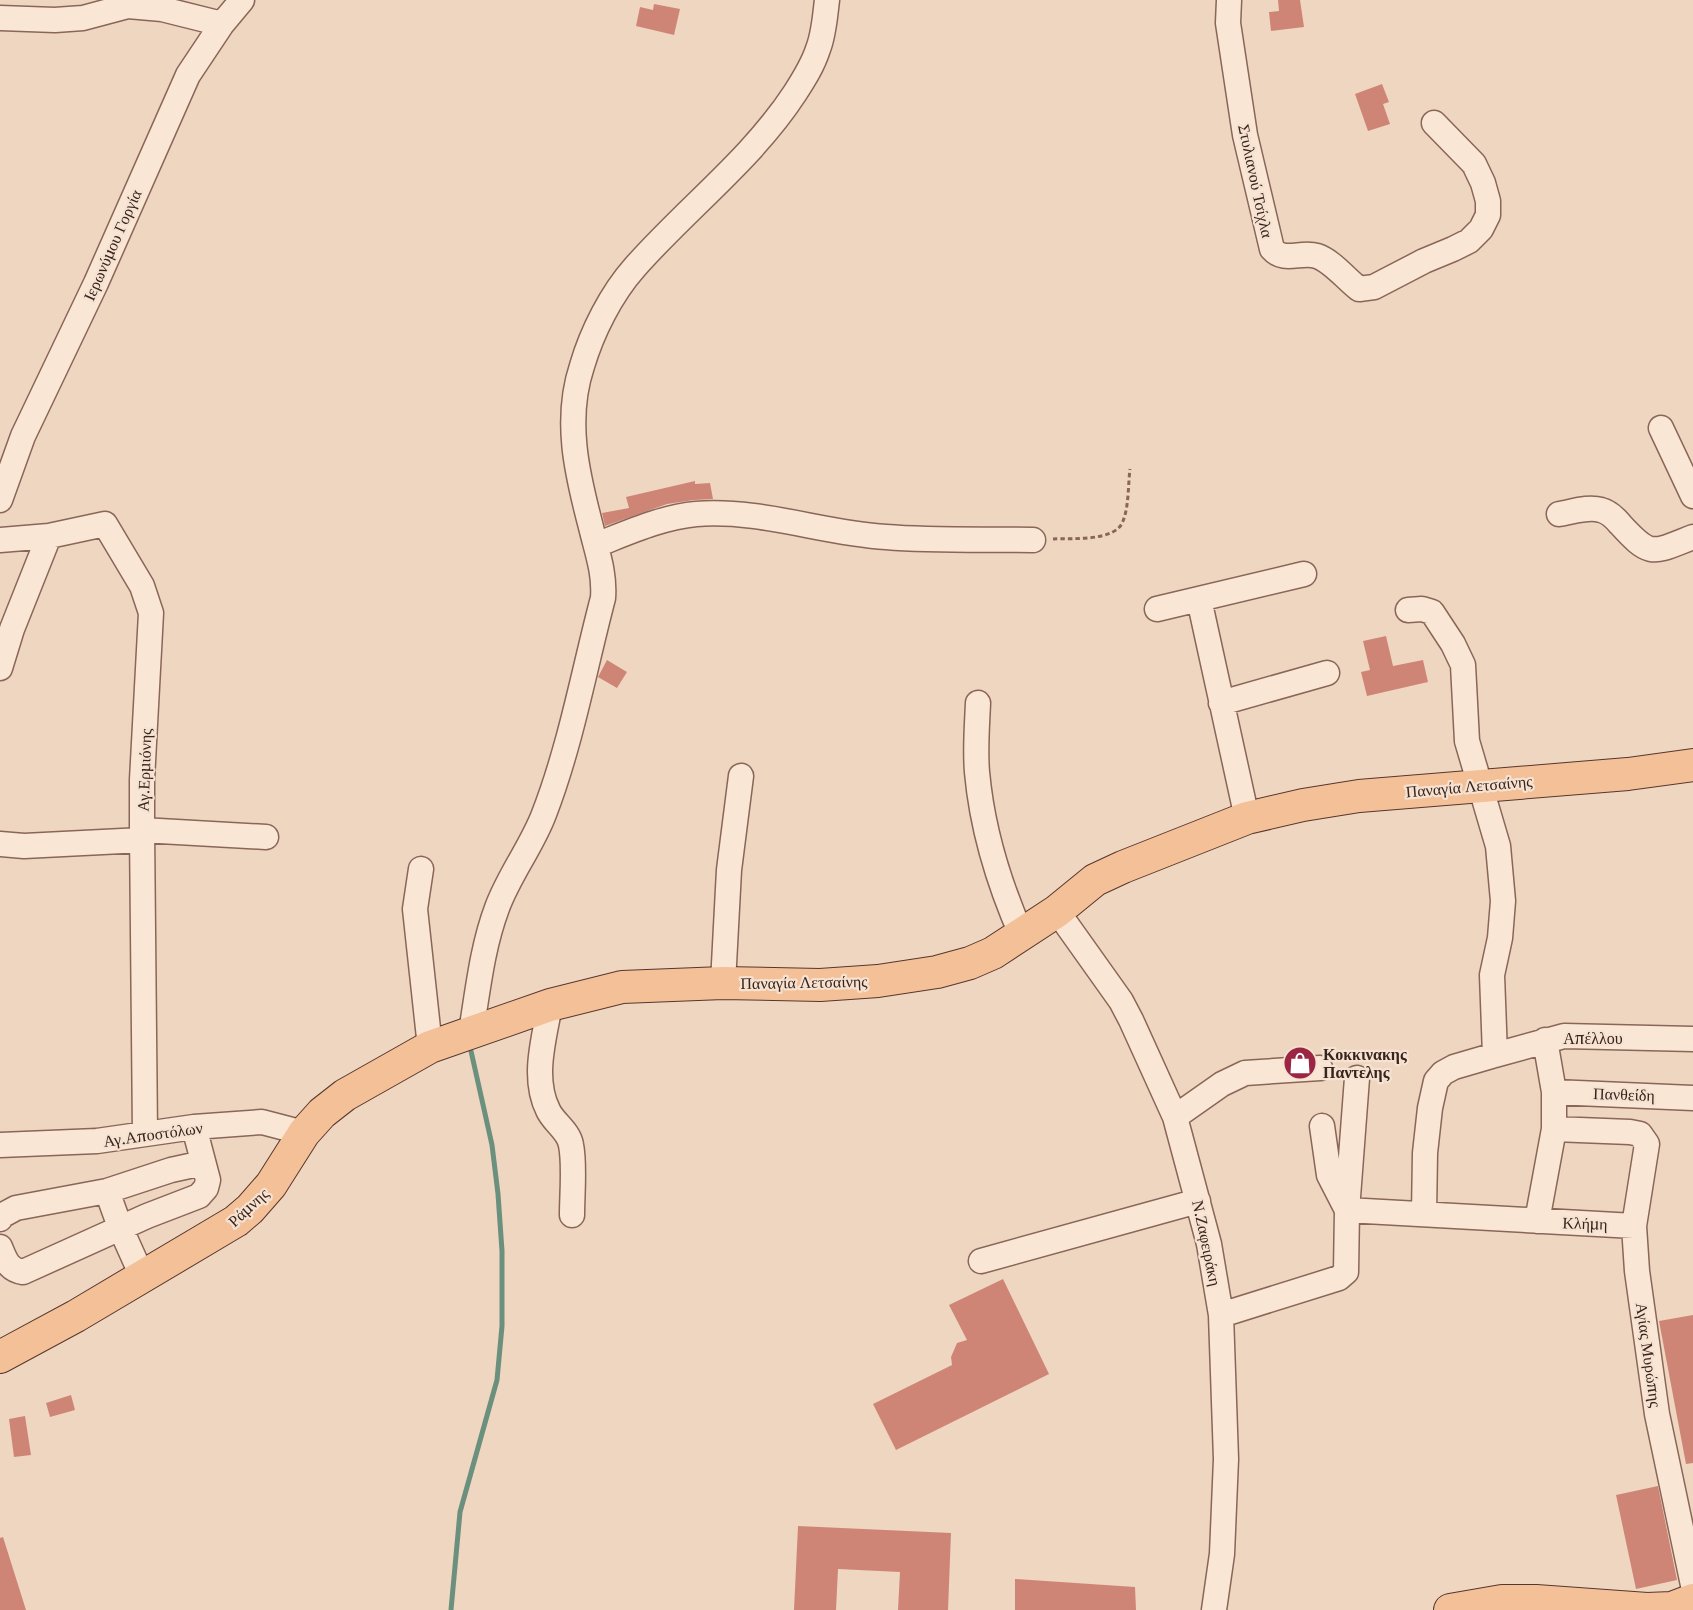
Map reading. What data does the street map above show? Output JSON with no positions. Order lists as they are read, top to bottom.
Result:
{
  "streets": {
    "main road": ["Παναγία Λετσαίνης", "Ράμνης"],
    "street": [
      "Στυλιανού Τσίχλα",
      "Ιερωνύμου Γοργία",
      "Αγ.Ερμιόνης",
      "Απέλλου",
      "Πανθείδη",
      "Αγ.Αποστόλων",
      "Κλήμη",
      "Ν.Ζαφειράκη",
      "Αγίας Μυρώπης"
    ]
  },
  "crossings": [
    ["Αγ.Ερμιόνης", "Αγ.Αποστόλων"],
    ["Παναγία Λετσαίνης", "Ράμνης"],
    ["Παναγία Λετσαίνης", "Ν.Ζαφειράκη"],
    ["Απέλλου", "Κλήμη"],
    ["Αγ.Αποστόλων", "Ράμνης"],
    ["Κλήμη", "Αγίας Μυρώπης"]
  ],
  "places": {
    "shop": ["Κοκκινακης Παντελης"]
  }
}
